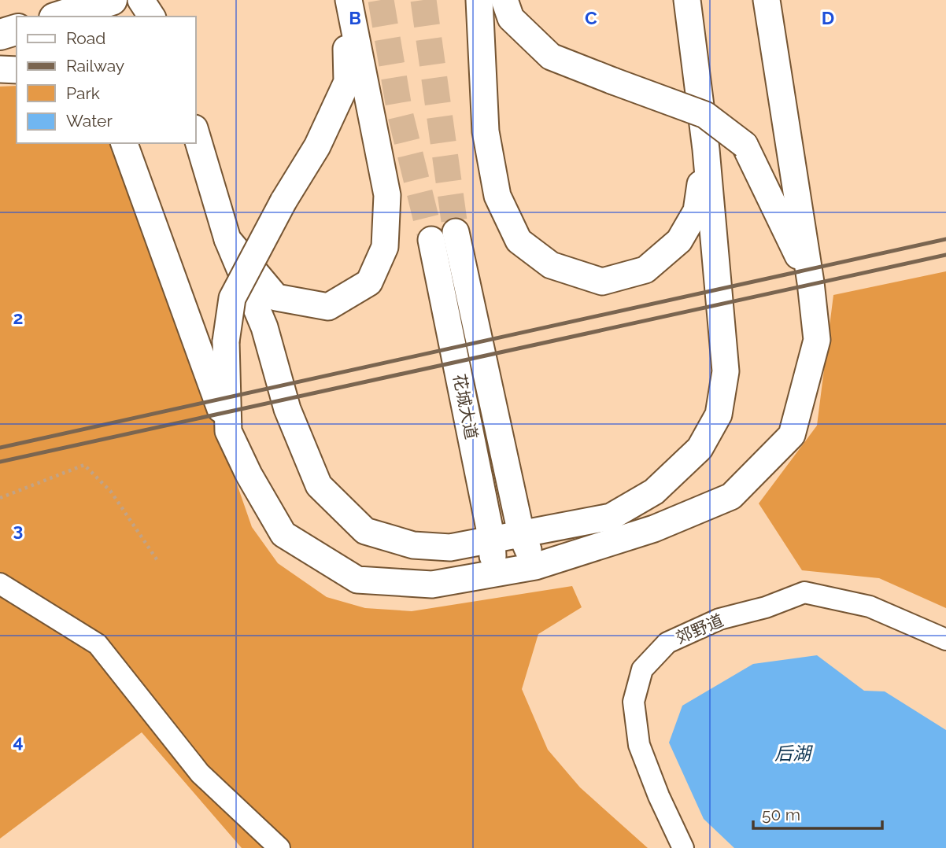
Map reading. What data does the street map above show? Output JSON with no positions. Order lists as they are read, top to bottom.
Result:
{
  "streets": {
    "main road": ["花城大道"],
    "street": ["郊野道"]
  },
  "water": ["后湖"],
  "legend": [
    "Road",
    "Railway",
    "Park",
    "Water"
  ],
  "scale_bar": "50 m",
  "grid": {
    "columns": ["B", "C", "D"],
    "rows": ["2", "3", "4"]
  }
}
